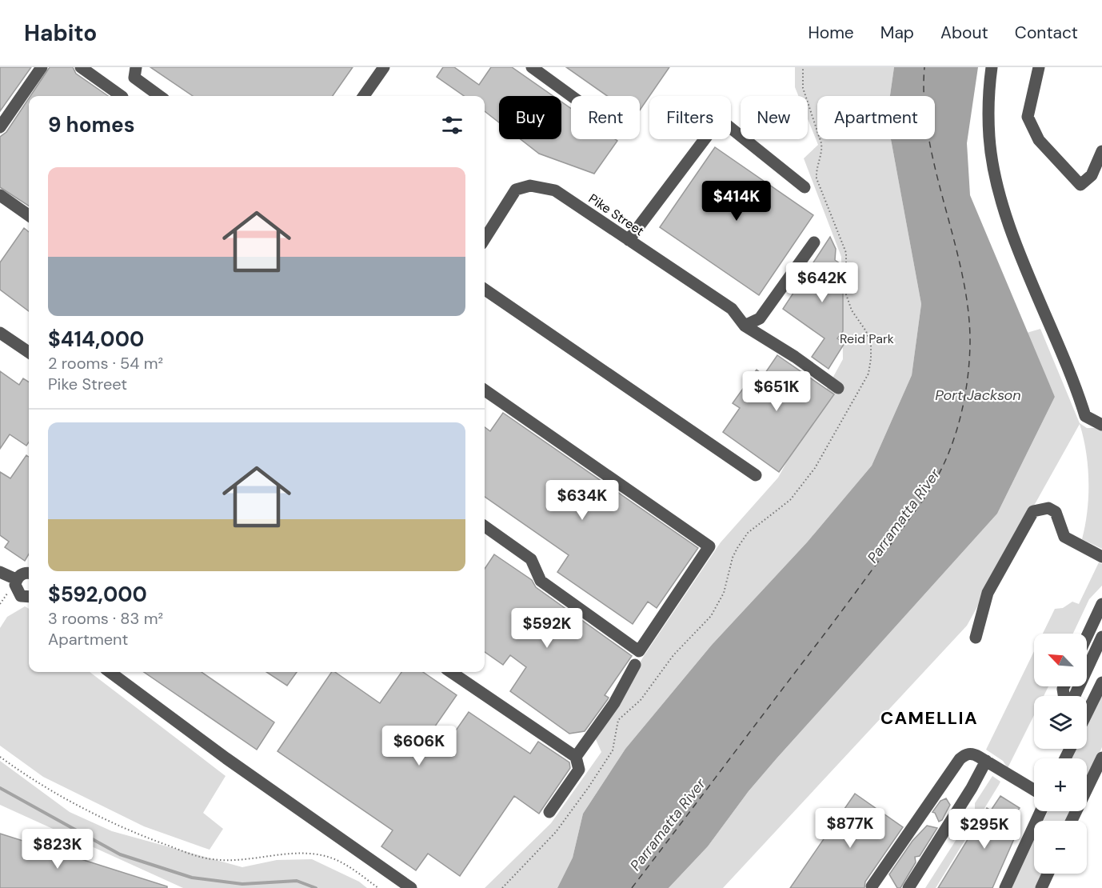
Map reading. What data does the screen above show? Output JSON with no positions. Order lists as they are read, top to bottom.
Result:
{
  "streets": {
    "street": ["Pike Street"]
  },
  "districts": ["CAMELLIA"],
  "water": ["Port Jackson", "Parramatta River"],
  "parks": ["Reid Park"],
  "north": "top left",
  "page": {
    "header": "Habito",
    "nav": [
      "Home",
      "Map",
      "About",
      "Contact"
    ],
    "chip": [
      "Buy",
      "Rent",
      "Filters",
      "New",
      "Apartment"
    ],
    "heading": "9 homes",
    "list": [
      {
        "name": "$414,000",
        "note": "2 rooms · 54 m² · Pike Street"
      },
      {
        "name": "$592,000",
        "note": "3 rooms · 83 m² · Apartment"
      }
    ],
    "price": [
      "$414K",
      "$642K",
      "$651K",
      "$634K",
      "$592K",
      "$606K",
      "$877K",
      "$295K",
      "$823K"
    ],
    "map_buttons": ["+", "−"]
  }
}
